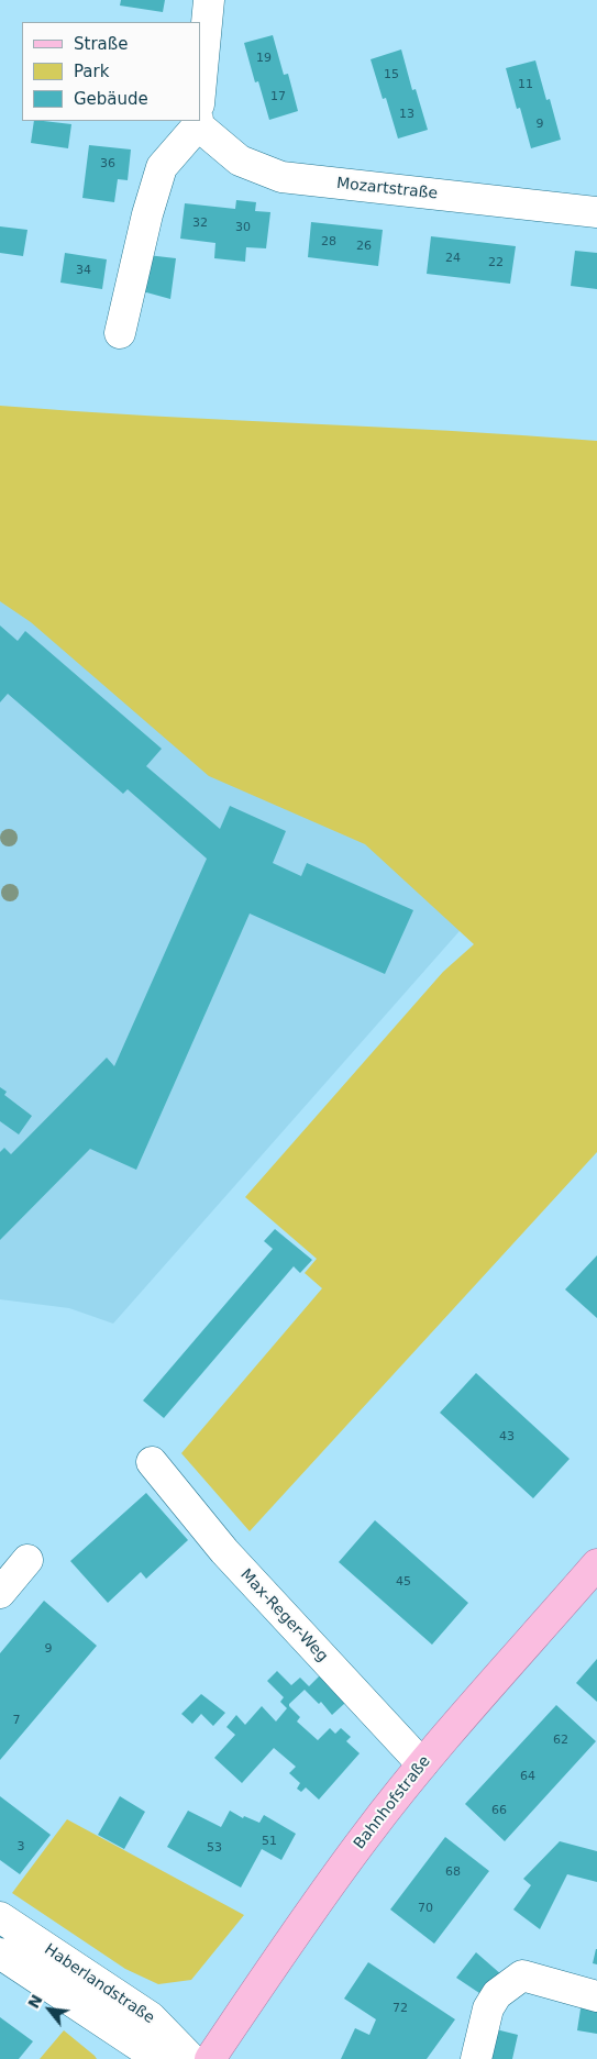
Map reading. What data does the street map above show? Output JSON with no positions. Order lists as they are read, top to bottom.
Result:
{
  "streets": {
    "main road": ["Bahnhofstraße"],
    "street": ["Mozartstraße", "Max-Reger-Weg", "Haberlandstraße"]
  },
  "crossings": [
    ["Max-Reger-Weg", "Bahnhofstraße"]
  ],
  "house_numbers": [
    "19",
    "15",
    "11",
    "17",
    "13",
    "9",
    "36",
    "32",
    "30",
    "28",
    "26",
    "24",
    "22",
    "34",
    "43",
    "45",
    "9",
    "7",
    "62",
    "64",
    "66",
    "51",
    "3",
    "53",
    "68",
    "70",
    "72"
  ],
  "legend": ["Straße", "Park", "Gebäude"],
  "north": "top left"
}
